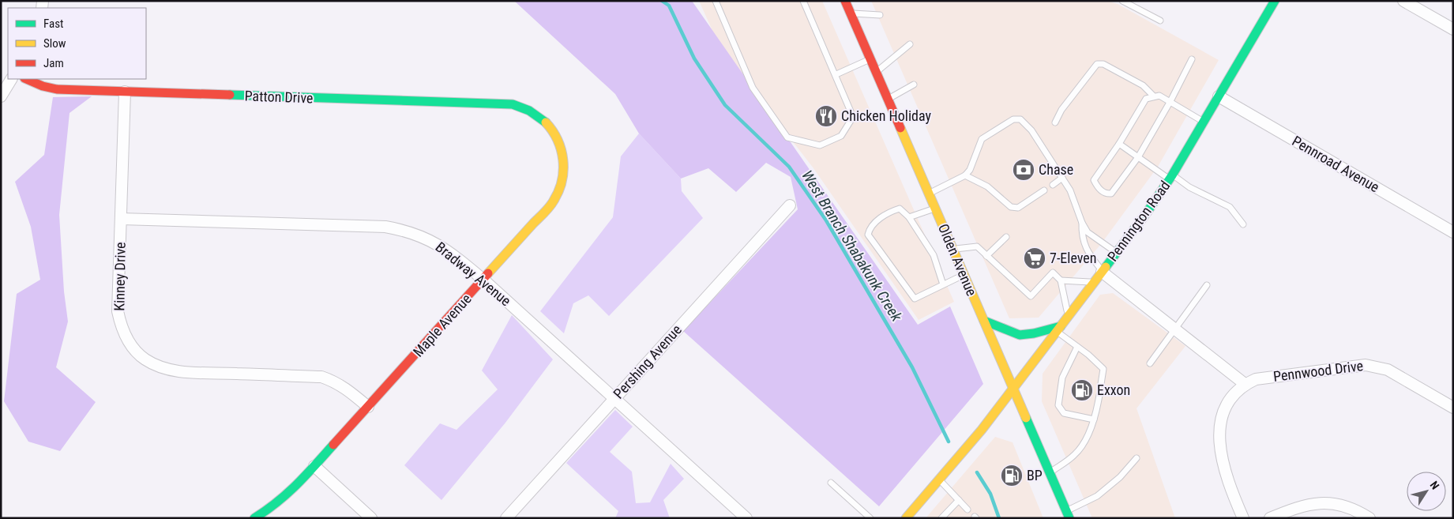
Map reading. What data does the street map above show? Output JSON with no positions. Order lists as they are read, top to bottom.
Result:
{
  "streets": {
    "main road": [
      "Patton Drive",
      "Pennington Road",
      "Olden Avenue",
      "Maple Avenue"
    ],
    "street": [
      "Pennroad Avenue",
      "Bradway Avenue",
      "Kinney Drive",
      "Pershing Avenue",
      "Pennwood Drive"
    ]
  },
  "crossings": [
    ["Patton Drive", "Kinney Drive"],
    ["Patton Drive", "Maple Avenue"],
    ["Pennroad Avenue", "Pennington Road"],
    ["Pennington Road", "Olden Avenue"],
    ["Bradway Avenue", "Kinney Drive"],
    ["Bradway Avenue", "Maple Avenue"],
    ["Bradway Avenue", "Pershing Avenue"],
    ["Kinney Drive", "Maple Avenue"]
  ],
  "water": ["West Branch Shabakunk Creek"],
  "places": {
    "restaurant": ["Chicken Holiday"],
    "bank": ["Chase"],
    "supermarket": ["7-Eleven"],
    "fuel station": ["Exxon", "BP"]
  },
  "legend": ["Fast", "Slow", "Jam"],
  "north": "top right"
}
